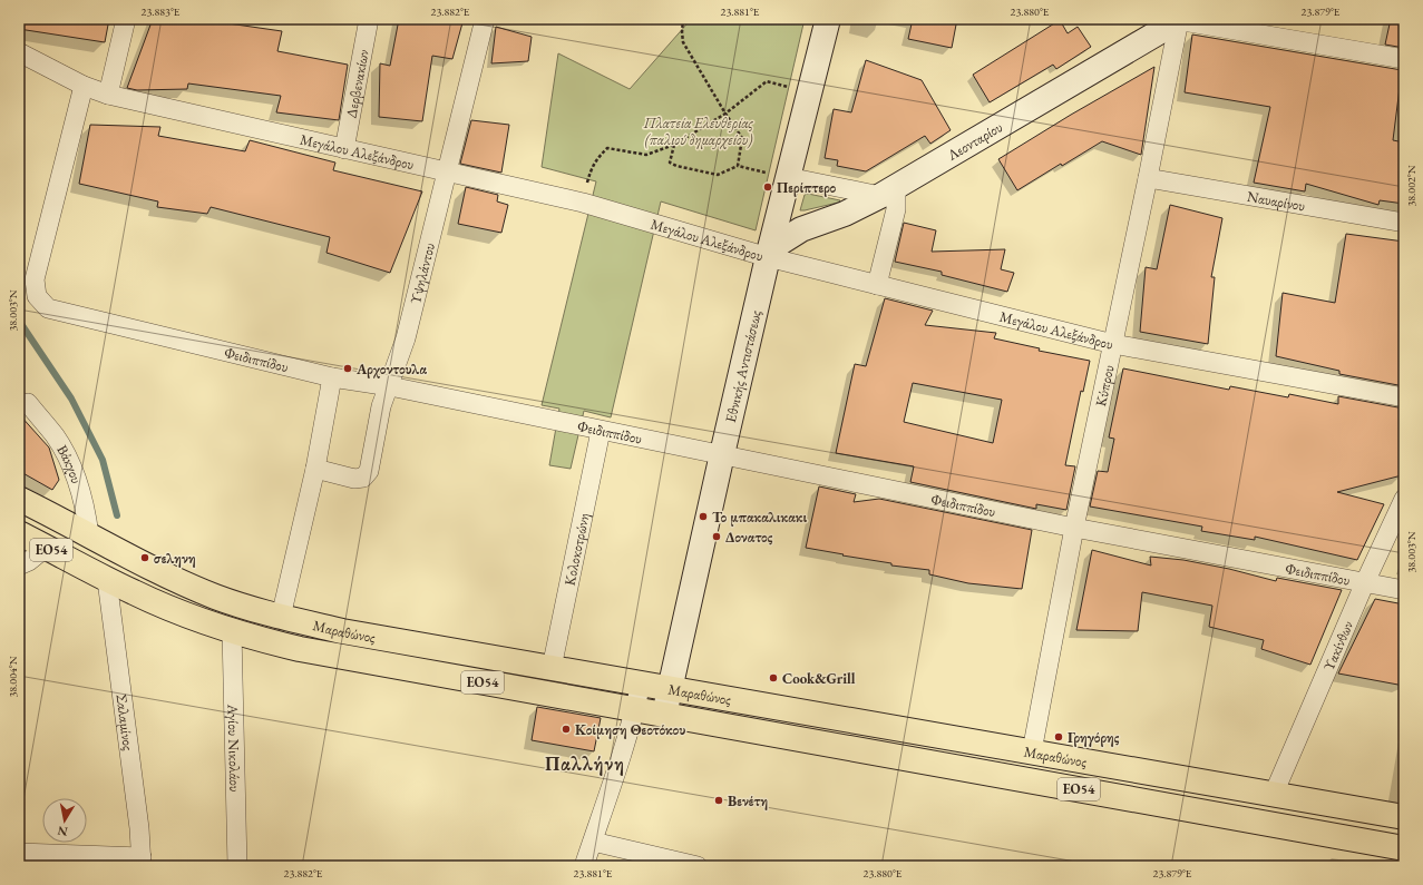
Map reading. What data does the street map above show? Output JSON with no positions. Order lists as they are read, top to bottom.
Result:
{
  "streets": {
    "main road": [
      "Λεονταρίου",
      "Εθνικής Αντιστάσεως",
      "ΕΟ54",
      "Μαραθώνος"
    ],
    "street": [
      "Δερβενακίων",
      "Μεγάλου Αλεξάνδρου",
      "Ναυαρίνου",
      "Υψηλάντου",
      "Φειδιππίδου",
      "Κύπρου",
      "Βάκχου",
      "Κολοκοτρώνη",
      "Υακίνθων",
      "Σαλαμίνος",
      "Αγίου Νικολάου"
    ]
  },
  "crossings": [
    ["Δερβενακίων", "Μεγάλου Αλεξάνδρου"],
    ["Λεονταρίου", "Μεγάλου Αλεξάνδρου"],
    ["Λεονταρίου", "Εθνικής Αντιστάσεως"],
    ["Λεονταρίου", "Κύπρου"],
    ["Μεγάλου Αλεξάνδρου", "Υψηλάντου"],
    ["Μεγάλου Αλεξάνδρου", "Φειδιππίδου"],
    ["Μεγάλου Αλεξάνδρου", "Εθνικής Αντιστάσεως"],
    ["Μεγάλου Αλεξάνδρου", "Κύπρου"],
    ["Ναυαρίνου", "Κύπρου"],
    ["Υψηλάντου", "Φειδιππίδου"],
    ["Φειδιππίδου", "Εθνικής Αντιστάσεως"],
    ["Φειδιππίδου", "Κύπρου"],
    ["Φειδιππίδου", "Κολοκοτρώνη"],
    ["Φειδιππίδου", "Υακίνθων"],
    ["Εθνικής Αντιστάσεως", "Μαραθώνος"],
    ["Κύπρου", "Μαραθώνος"],
    ["Βάκχου", "Μαραθώνος"],
    ["Κολοκοτρώνη", "Μαραθώνος"],
    ["Μαραθώνος", "Υακίνθων"],
    ["Μαραθώνος", "Σαλαμίνος"],
    ["Μαραθώνος", "Αγίου Νικολάου"]
  ],
  "districts": ["Παλλήνη"],
  "parks": ["Πλατεία Ελευθερίας (παλιού δημαρχείου)"],
  "places": [
    "Περίπτερο",
    "Αρχοντουλα",
    "Το μπακαλικακι",
    "Δονατος",
    "σεληνη",
    "Cook&Grill",
    "Κοίμηση Θεοτόκου",
    "Γρηγόρης",
    "Βενέτη"
  ],
  "north": "bottom",
  "coordinates": [
    "23.883°E",
    "23.882°E",
    "23.881°E",
    "23.880°E",
    "23.879°E",
    "38.002°N",
    "38.003°N",
    "38.004°N"
  ]
}
